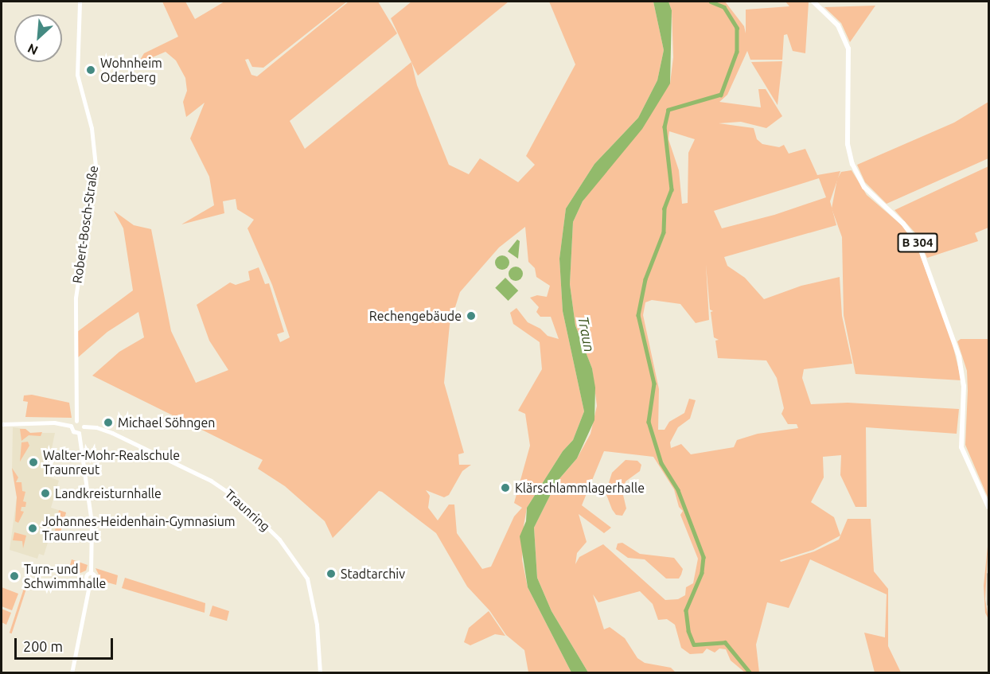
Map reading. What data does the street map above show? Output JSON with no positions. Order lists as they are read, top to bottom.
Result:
{
  "streets": {
    "main road": ["Robert-Bosch-Straße", "B 304", "Traunring"]
  },
  "water": ["Traun"],
  "places": [
    "Wohnheim Oderberg",
    "Rechengebäude",
    "Michael Söhngen",
    "Walter-Mohr-Realschule Traunreut",
    "Klärschlammlagerhalle",
    "Landkreisturnhalle",
    "Johannes-Heidenhain-Gymnasium Traunreut",
    "Stadtarchiv",
    "Turn- und Schwimmhalle"
  ],
  "scale_bar": "200 m",
  "north": "bottom left"
}
